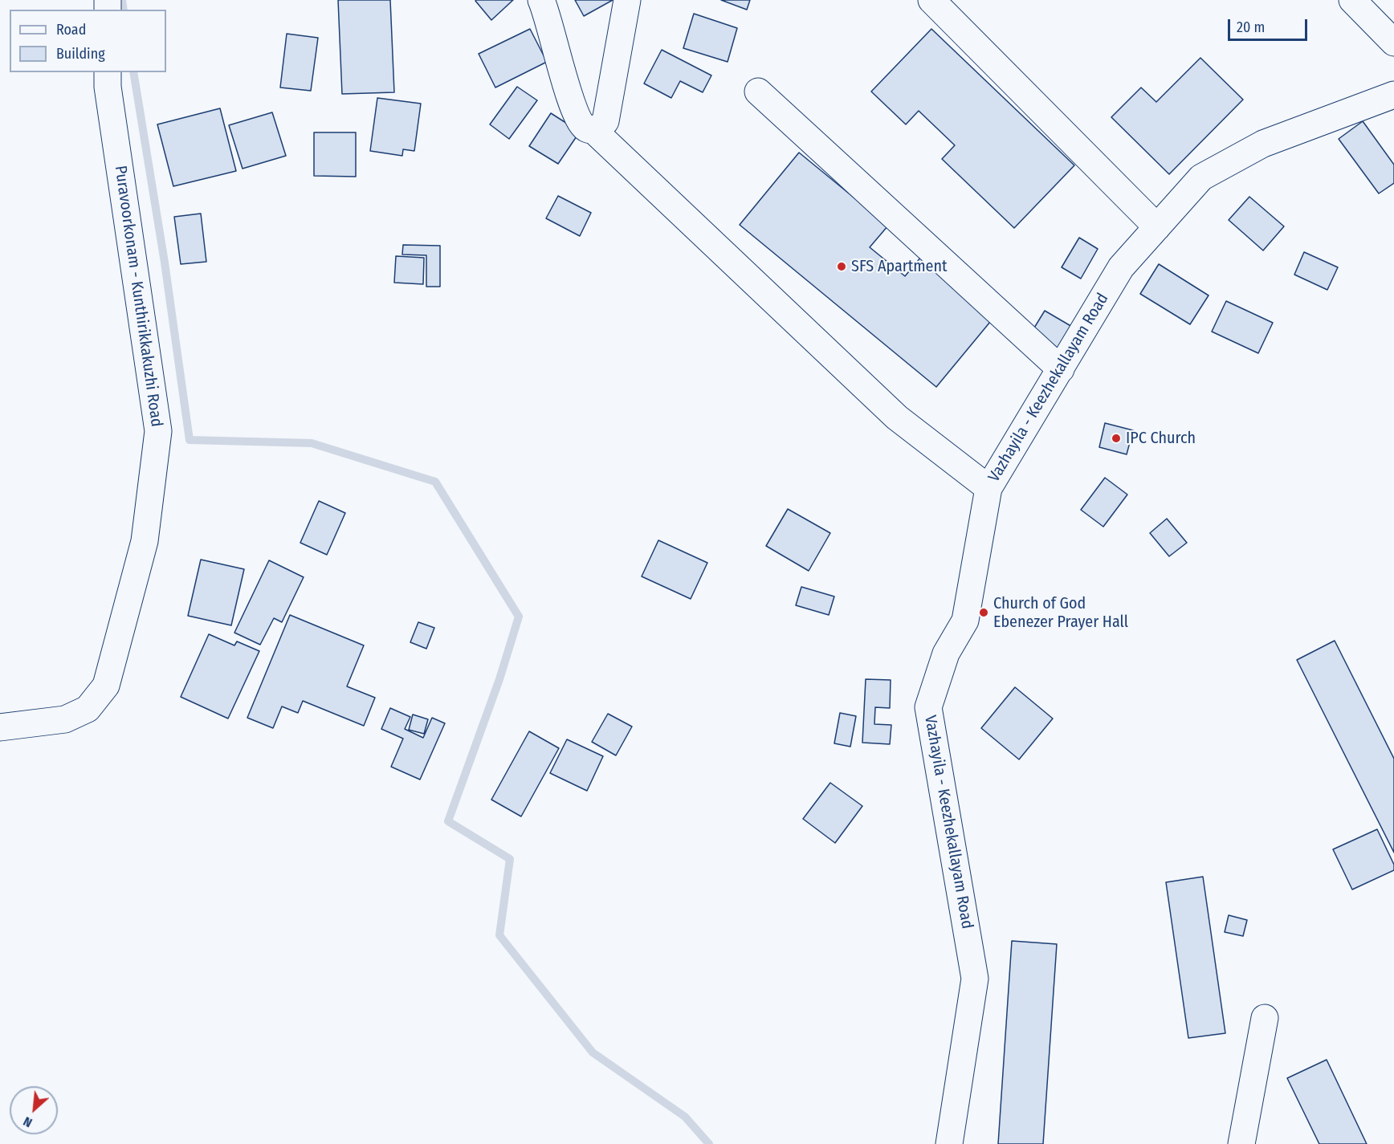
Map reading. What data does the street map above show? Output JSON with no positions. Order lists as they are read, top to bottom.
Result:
{
  "streets": {
    "street": ["Puravoorkonam - Kunthirikkakuzhi Road", "Vazhayila - Keezhekallayam Road"]
  },
  "places": ["SFS Apartment", "IPC Church", "Church of God Ebenezer Prayer Hall"],
  "legend": ["Road", "Building"],
  "scale_bar": "20 m",
  "north": "bottom left"
}
